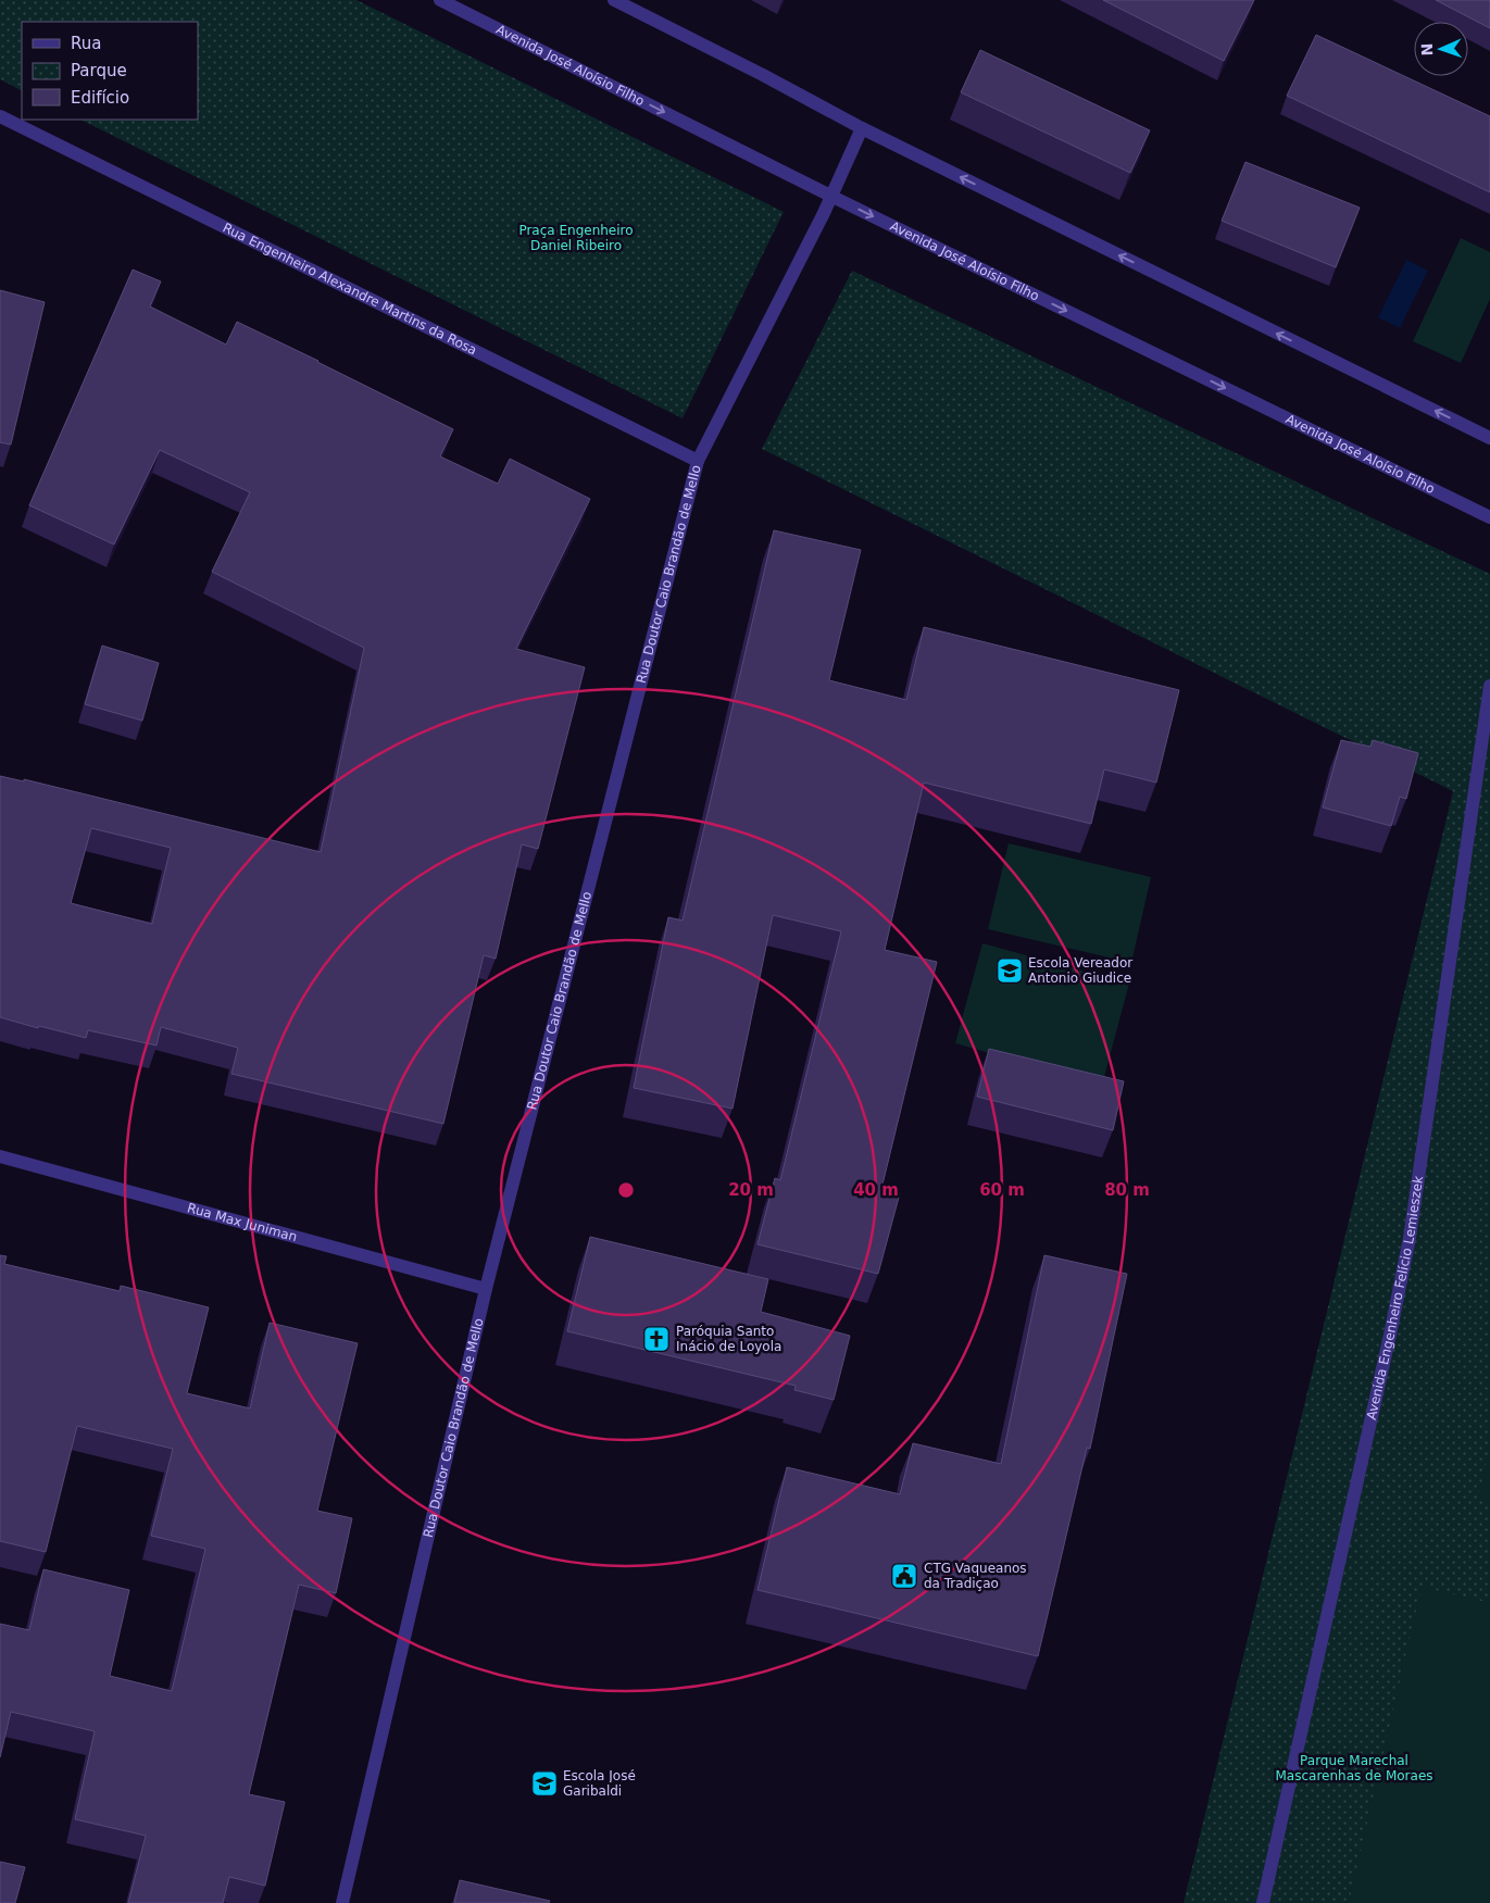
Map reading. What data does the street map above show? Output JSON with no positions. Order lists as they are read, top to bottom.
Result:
{
  "streets": {
    "street": [
      "Avenida José Aloísio Filho",
      "Rua Engenheiro Alexandre Martins da Rosa",
      "Rua Doutor Caio Brandão de Mello",
      "Rua Max Juniman",
      "Avenida Engenheiro Felício Lemieszek"
    ]
  },
  "crossings": [
    ["Avenida José Aloísio Filho", "Rua Doutor Caio Brandão de Mello"],
    ["Rua Engenheiro Alexandre Martins da Rosa", "Rua Doutor Caio Brandão de Mello"],
    ["Rua Doutor Caio Brandão de Mello", "Rua Max Juniman"]
  ],
  "parks": ["Praça Engenheiro Daniel Ribeiro", "Parque Marechal Mascarenhas de Moraes"],
  "places": {
    "school or university": ["Escola Vereador Antonio Giudice", "Escola José Garibaldi"],
    "church": ["Paróquia Santo Inácio de Loyola"],
    "public building": ["CTG Vaqueanos da Tradiçao"]
  },
  "legend": ["Rua", "Parque", "Edifício"],
  "north": "left",
  "rings": [
    "20 m",
    "40 m",
    "60 m",
    "80 m"
  ]
}
